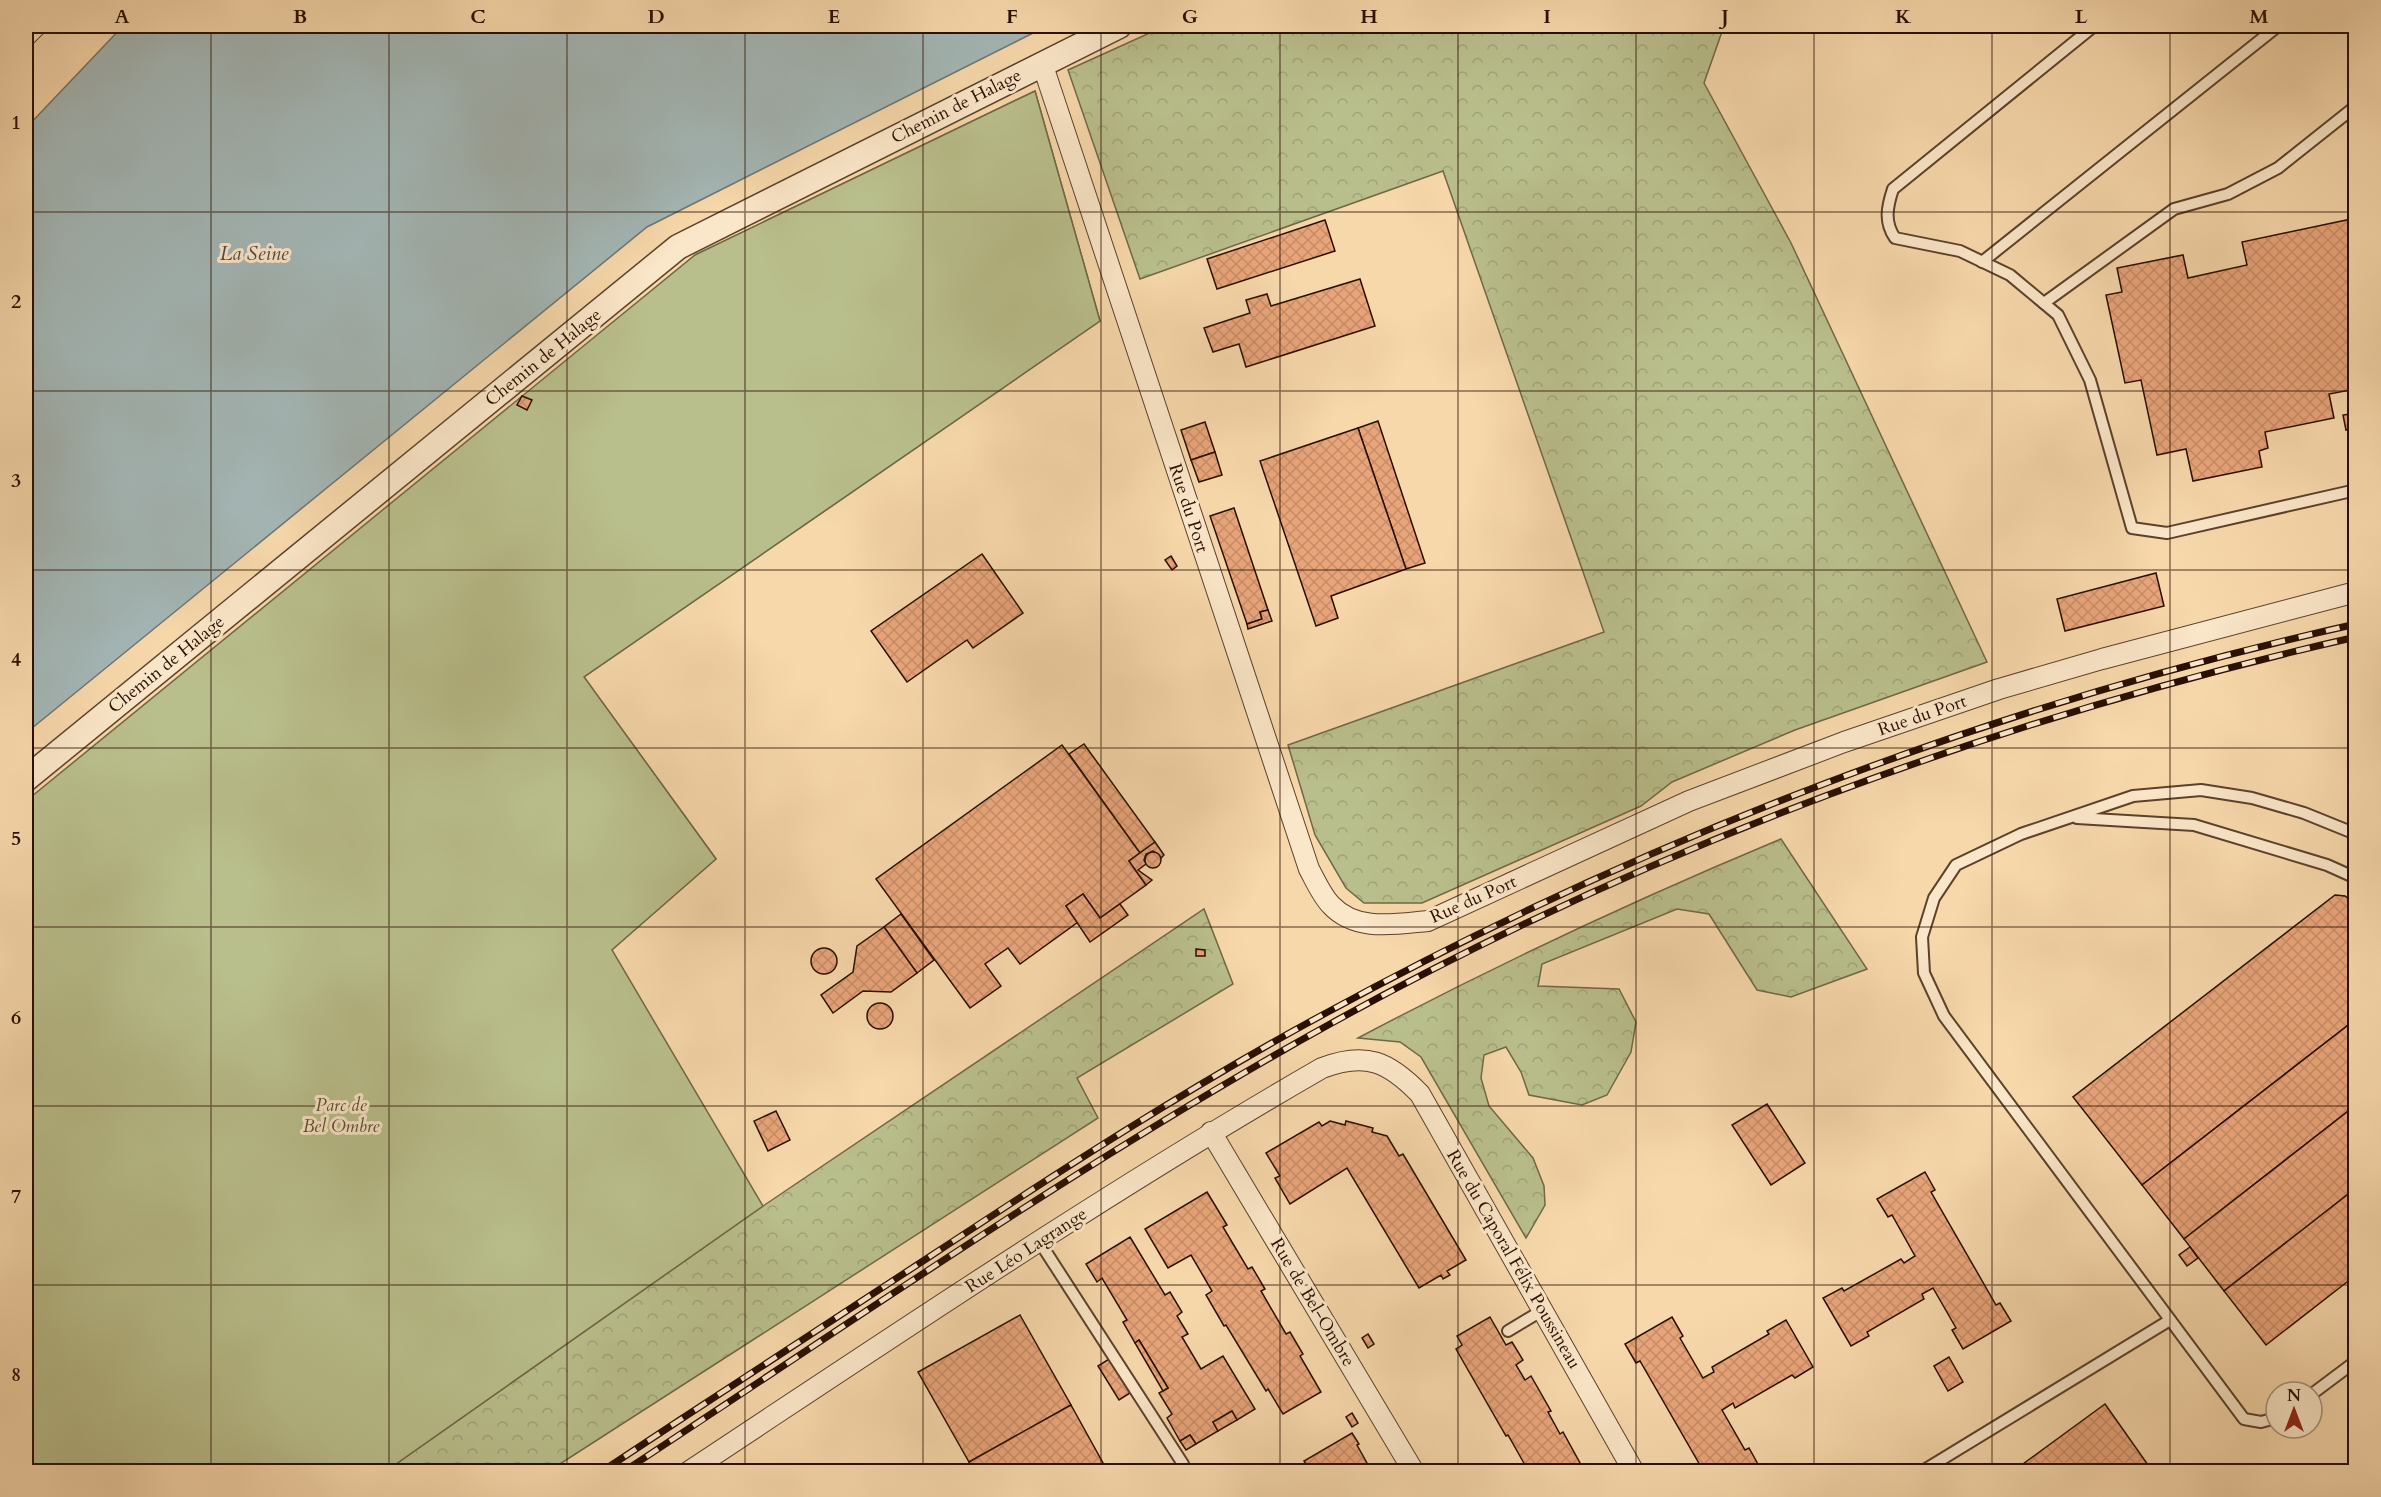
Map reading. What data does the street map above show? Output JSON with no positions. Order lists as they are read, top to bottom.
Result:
{
  "streets": {
    "street": [
      "Chemin de Halage",
      "Rue du Port",
      "Rue Léo Lagrange",
      "Rue du Caporal Félix Poussineau",
      "Rue de Bel-Ombre"
    ]
  },
  "crossings": [
    ["Chemin de Halage", "Rue du Port"],
    ["Rue Léo Lagrange", "Rue du Caporal Félix Poussineau"],
    ["Rue Léo Lagrange", "Rue de Bel-Ombre"]
  ],
  "water": ["La Seine"],
  "parks": ["Parc de Bel Ombre"],
  "north": "top",
  "grid": {
    "columns": [
      "A",
      "B",
      "C",
      "D",
      "E",
      "F",
      "G",
      "H",
      "I",
      "J",
      "K",
      "L",
      "M"
    ],
    "rows": [
      "1",
      "2",
      "3",
      "4",
      "5",
      "6",
      "7",
      "8"
    ]
  }
}
